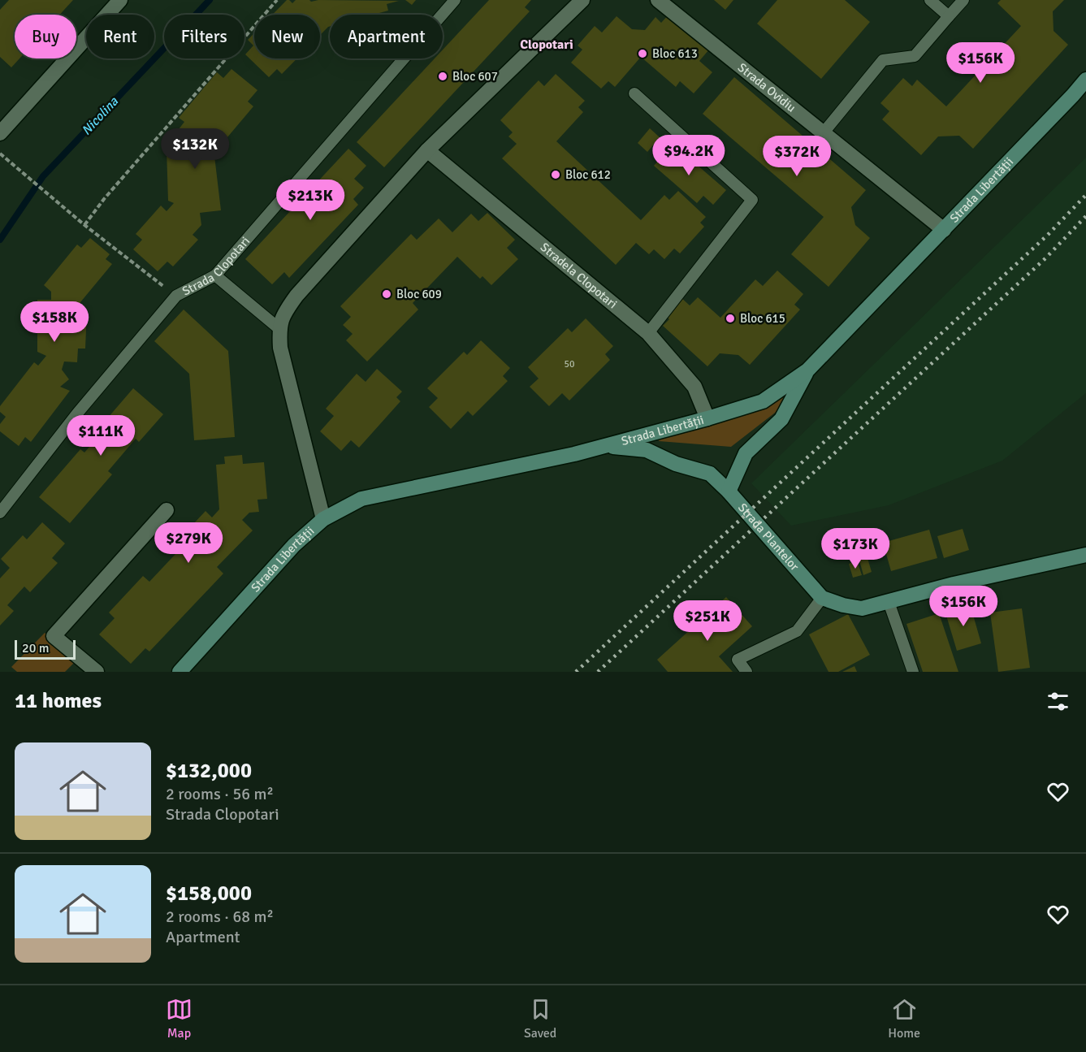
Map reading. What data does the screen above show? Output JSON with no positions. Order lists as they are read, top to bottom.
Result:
{
  "streets": {
    "street": [
      "Strada Ovidiu",
      "Strada Libertății",
      "Stradela Clopotari",
      "Strada Plantelor"
    ],
    "lane": ["Strada Clopotari"]
  },
  "crossings": [
    ["Strada Ovidiu", "Strada Libertății"],
    ["Strada Libertății", "Stradela Clopotari"],
    ["Strada Libertății", "Strada Plantelor"]
  ],
  "districts": ["Clopotari"],
  "water": ["Nicolina"],
  "places": [
    "Bloc 613",
    "Bloc 607",
    "Bloc 612",
    "Bloc 609",
    "Bloc 615"
  ],
  "house_numbers": ["50"],
  "scale_bar": "20 m",
  "page": {
    "chip": [
      "Buy",
      "Rent",
      "Filters",
      "New",
      "Apartment"
    ],
    "price": [
      "$156K",
      "$132K",
      "$94.2K",
      "$372K",
      "$213K",
      "$158K",
      "$111K",
      "$279K",
      "$173K",
      "$156K",
      "$251K"
    ],
    "scale": "20 m",
    "heading": "11 homes",
    "list": [
      {
        "name": "$132,000",
        "note": "2 rooms · 56 m² · Strada Clopotari"
      },
      {
        "name": "$158,000",
        "note": "2 rooms · 68 m² · Apartment"
      }
    ],
    "tabs": ["Map", "Saved", "Home"]
  }
}
